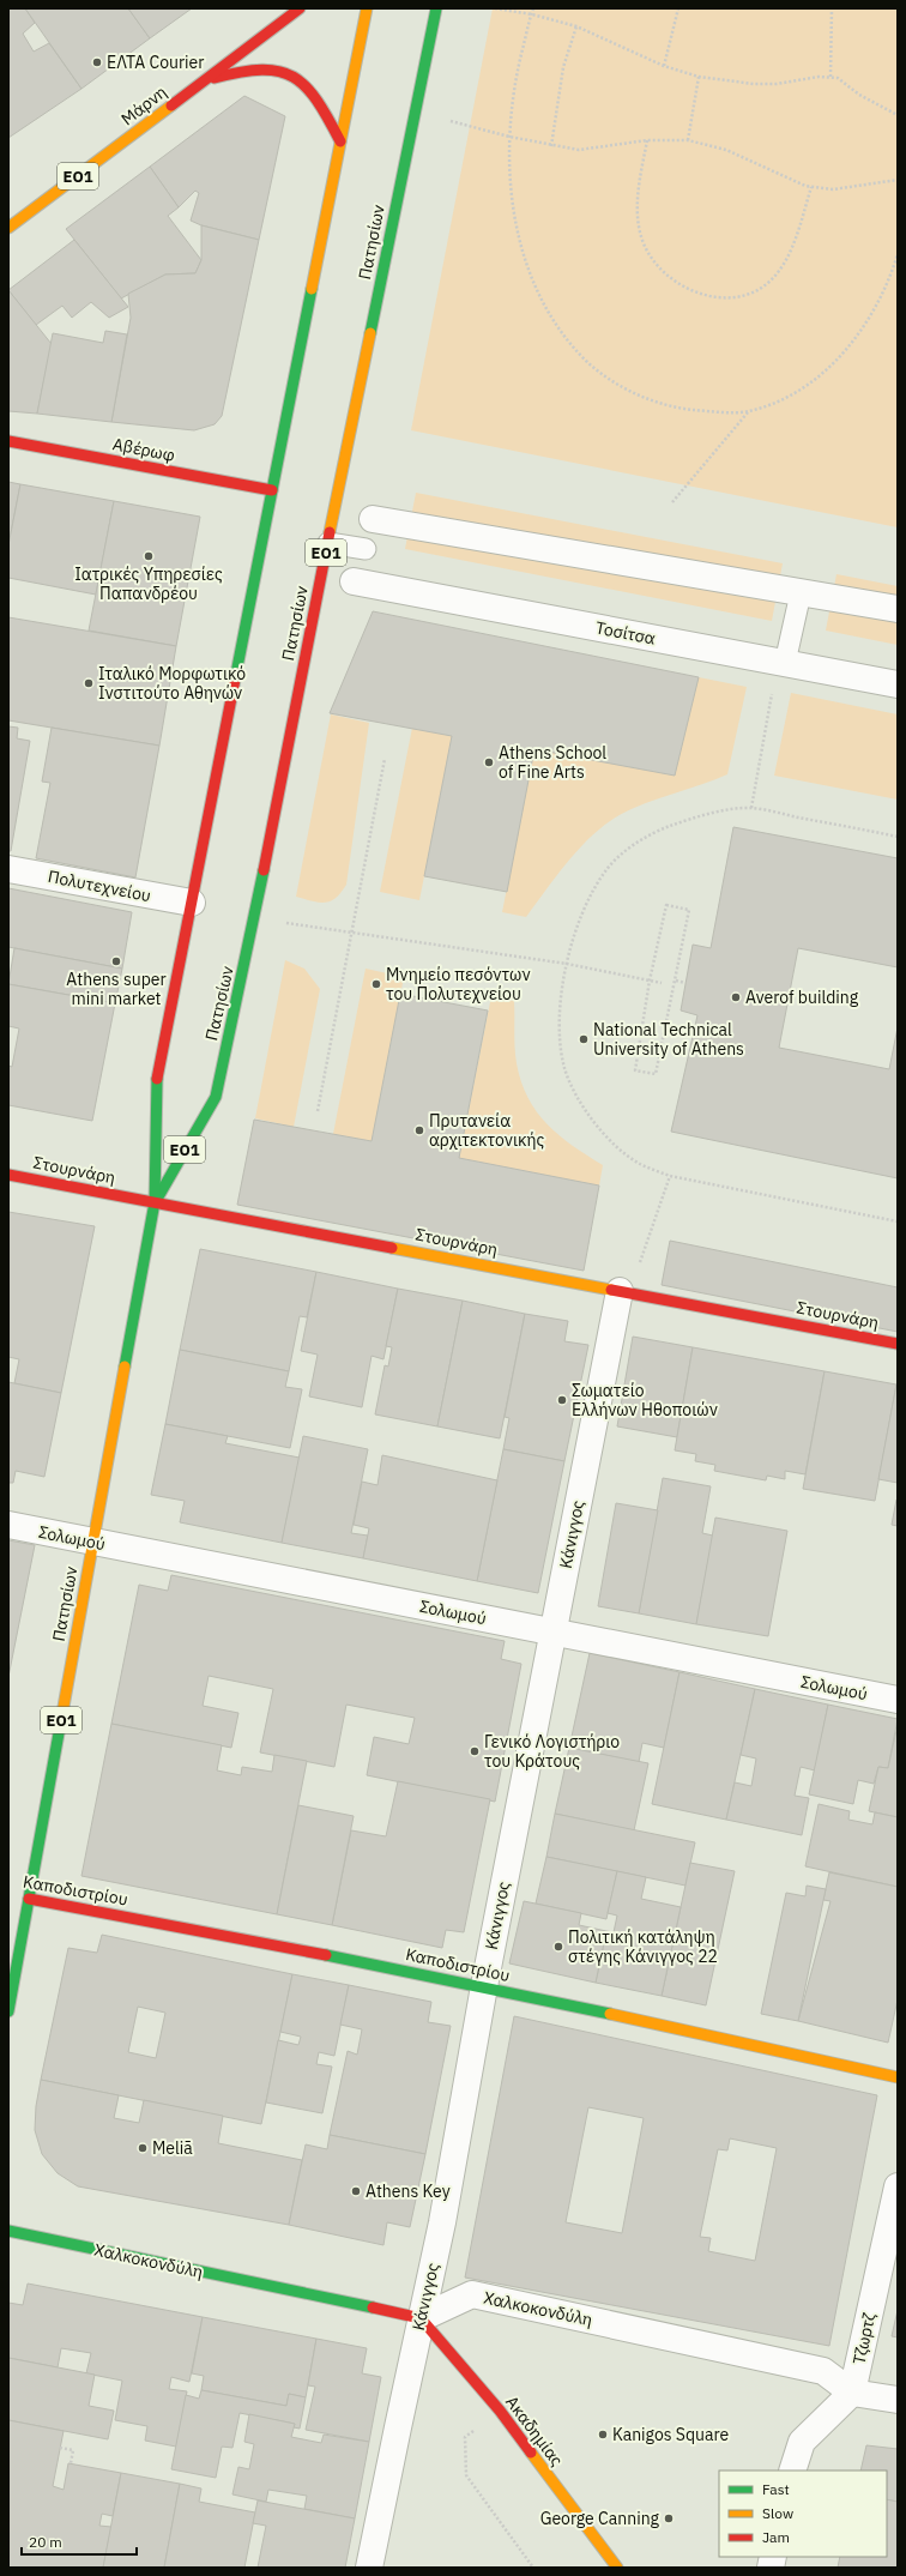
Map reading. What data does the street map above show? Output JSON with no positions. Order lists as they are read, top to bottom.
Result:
{
  "streets": {
    "main road": [
      "Μάρνη",
      "ΕΟ1",
      "Πατησίων",
      "Αβέρωφ",
      "Στουρνάρη",
      "Καποδιστρίου",
      "Χαλκοκονδύλη",
      "Ακαδημίας"
    ],
    "street": [
      "Τοσίτσα",
      "Πολυτεχνείου",
      "Κάνιγγος",
      "Σολωμού",
      "Τζωρτζ"
    ]
  },
  "crossings": [
    ["Πατησίων", "Αβέρωφ"],
    ["Πατησίων", "Πολυτεχνείου"],
    ["Πατησίων", "Στουρνάρη"],
    ["Πατησίων", "Σολωμού"],
    ["Πατησίων", "Καποδιστρίου"],
    ["Στουρνάρη", "Κάνιγγος"],
    ["Κάνιγγος", "Σολωμού"],
    ["Κάνιγγος", "Καποδιστρίου"],
    ["Κάνιγγος", "Χαλκοκονδύλη"],
    ["Κάνιγγος", "Ακαδημίας"],
    ["Χαλκοκονδύλη", "Τζωρτζ"],
    ["Χαλκοκονδύλη", "Ακαδημίας"]
  ],
  "places": [
    "ΕΛΤΑ Courier",
    "Ιατρικές Υπηρεσίες Παπανδρέου",
    "Ιταλικό Μορφωτικό Ινστιτούτο Αθηνών",
    "Athens School of Fine Arts",
    "Athens super mini market",
    "Μνημείο πεσόντων του Πολυτεχνείου",
    "Averof building",
    "National Technical University of Athens",
    "Πρυτανεία αρχιτεκτονικής",
    "Σωματείο Ελλήνων Ηθοποιών",
    "Γενικό Λογιστήριο του Κράτους",
    "Πολιτική κατάληψη στέγης Κάνιγγος 22",
    "Meliã",
    "Athens Key",
    "Kanigos Square",
    "George Canning"
  ],
  "legend": ["Fast", "Slow", "Jam"],
  "scale_bar": "20 m"
}
